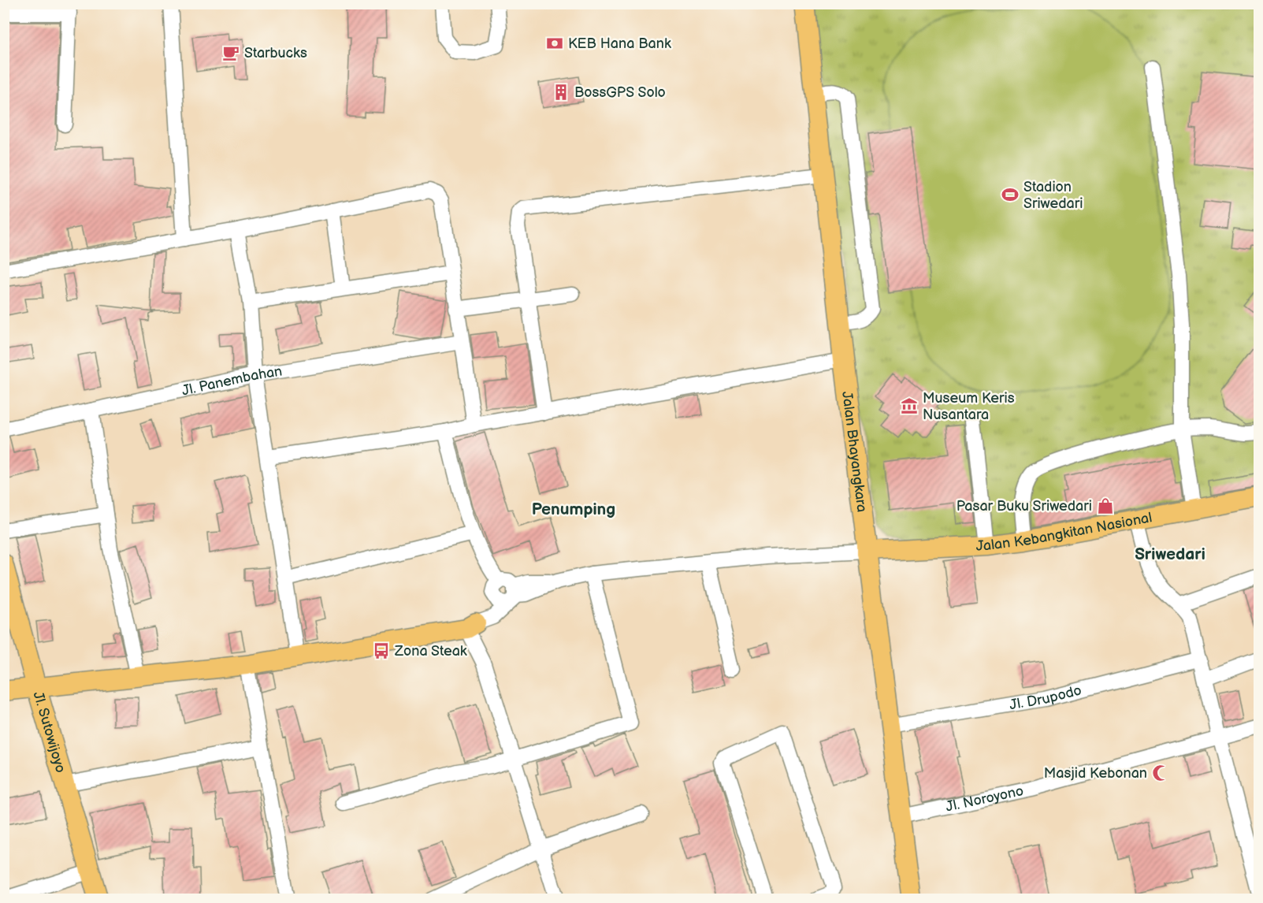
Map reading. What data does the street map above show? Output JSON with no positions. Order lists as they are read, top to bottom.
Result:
{
  "streets": {
    "main road": ["Jalan Bhayangkara", "Jalan Kebangkitan Nasional", "Jl. Sutowijoyo"],
    "street": ["Jl. Panembahan", "Jl. Drupodo", "Jl. Noroyono"]
  },
  "crossings": [
    ["Jalan Bhayangkara", "Jalan Kebangkitan Nasional"],
    ["Jalan Bhayangkara", "Jl. Drupodo"],
    ["Jalan Bhayangkara", "Jl. Noroyono"]
  ],
  "districts": ["Penumping", "Sriwedari"],
  "places": {
    "bank": ["KEB Hana Bank"],
    "cafe": ["Starbucks"],
    "building": ["BossGPS Solo"],
    "sports": ["Stadion Sriwedari"],
    "museum": ["Museum Keris Nusantara"],
    "shop": ["Pasar Buku Sriwedari"],
    "bus stop": ["Zona Steak"],
    "mosque": ["Masjid Kebonan"]
  }
}
